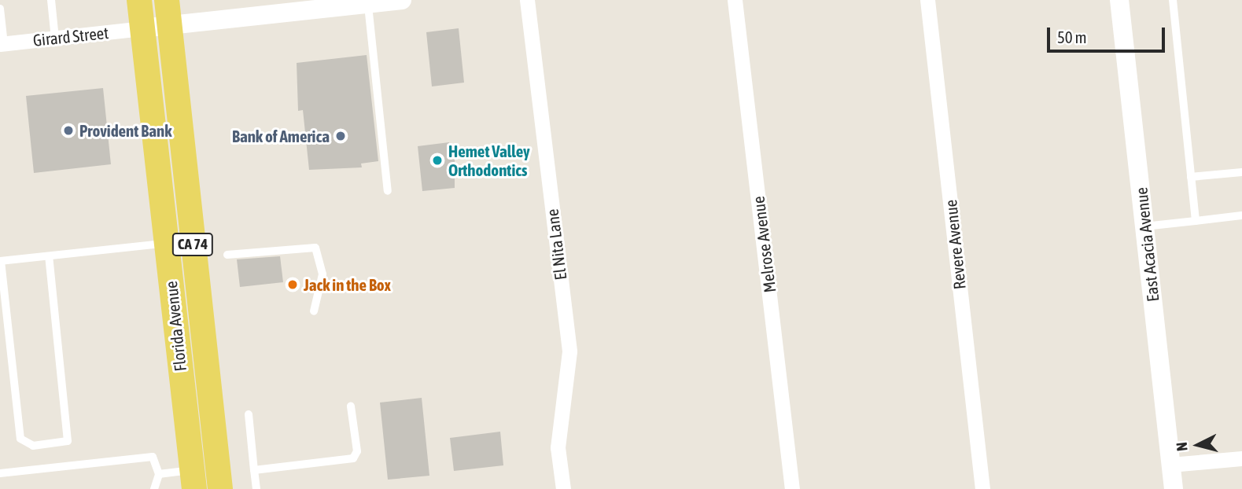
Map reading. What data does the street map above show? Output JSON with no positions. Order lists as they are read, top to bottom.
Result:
{
  "streets": {
    "main road": ["CA 74", "Florida Avenue"],
    "street": [
      "Girard Street",
      "El Nita Lane",
      "Melrose Avenue",
      "Revere Avenue",
      "East Acacia Avenue"
    ]
  },
  "crossings": [
    ["Girard Street", "Florida Avenue"]
  ],
  "places": [
    "Provident Bank",
    "Bank of America",
    "Hemet Valley Orthodontics",
    "Jack in the Box"
  ],
  "scale_bar": "50 m",
  "north": "left"
}
